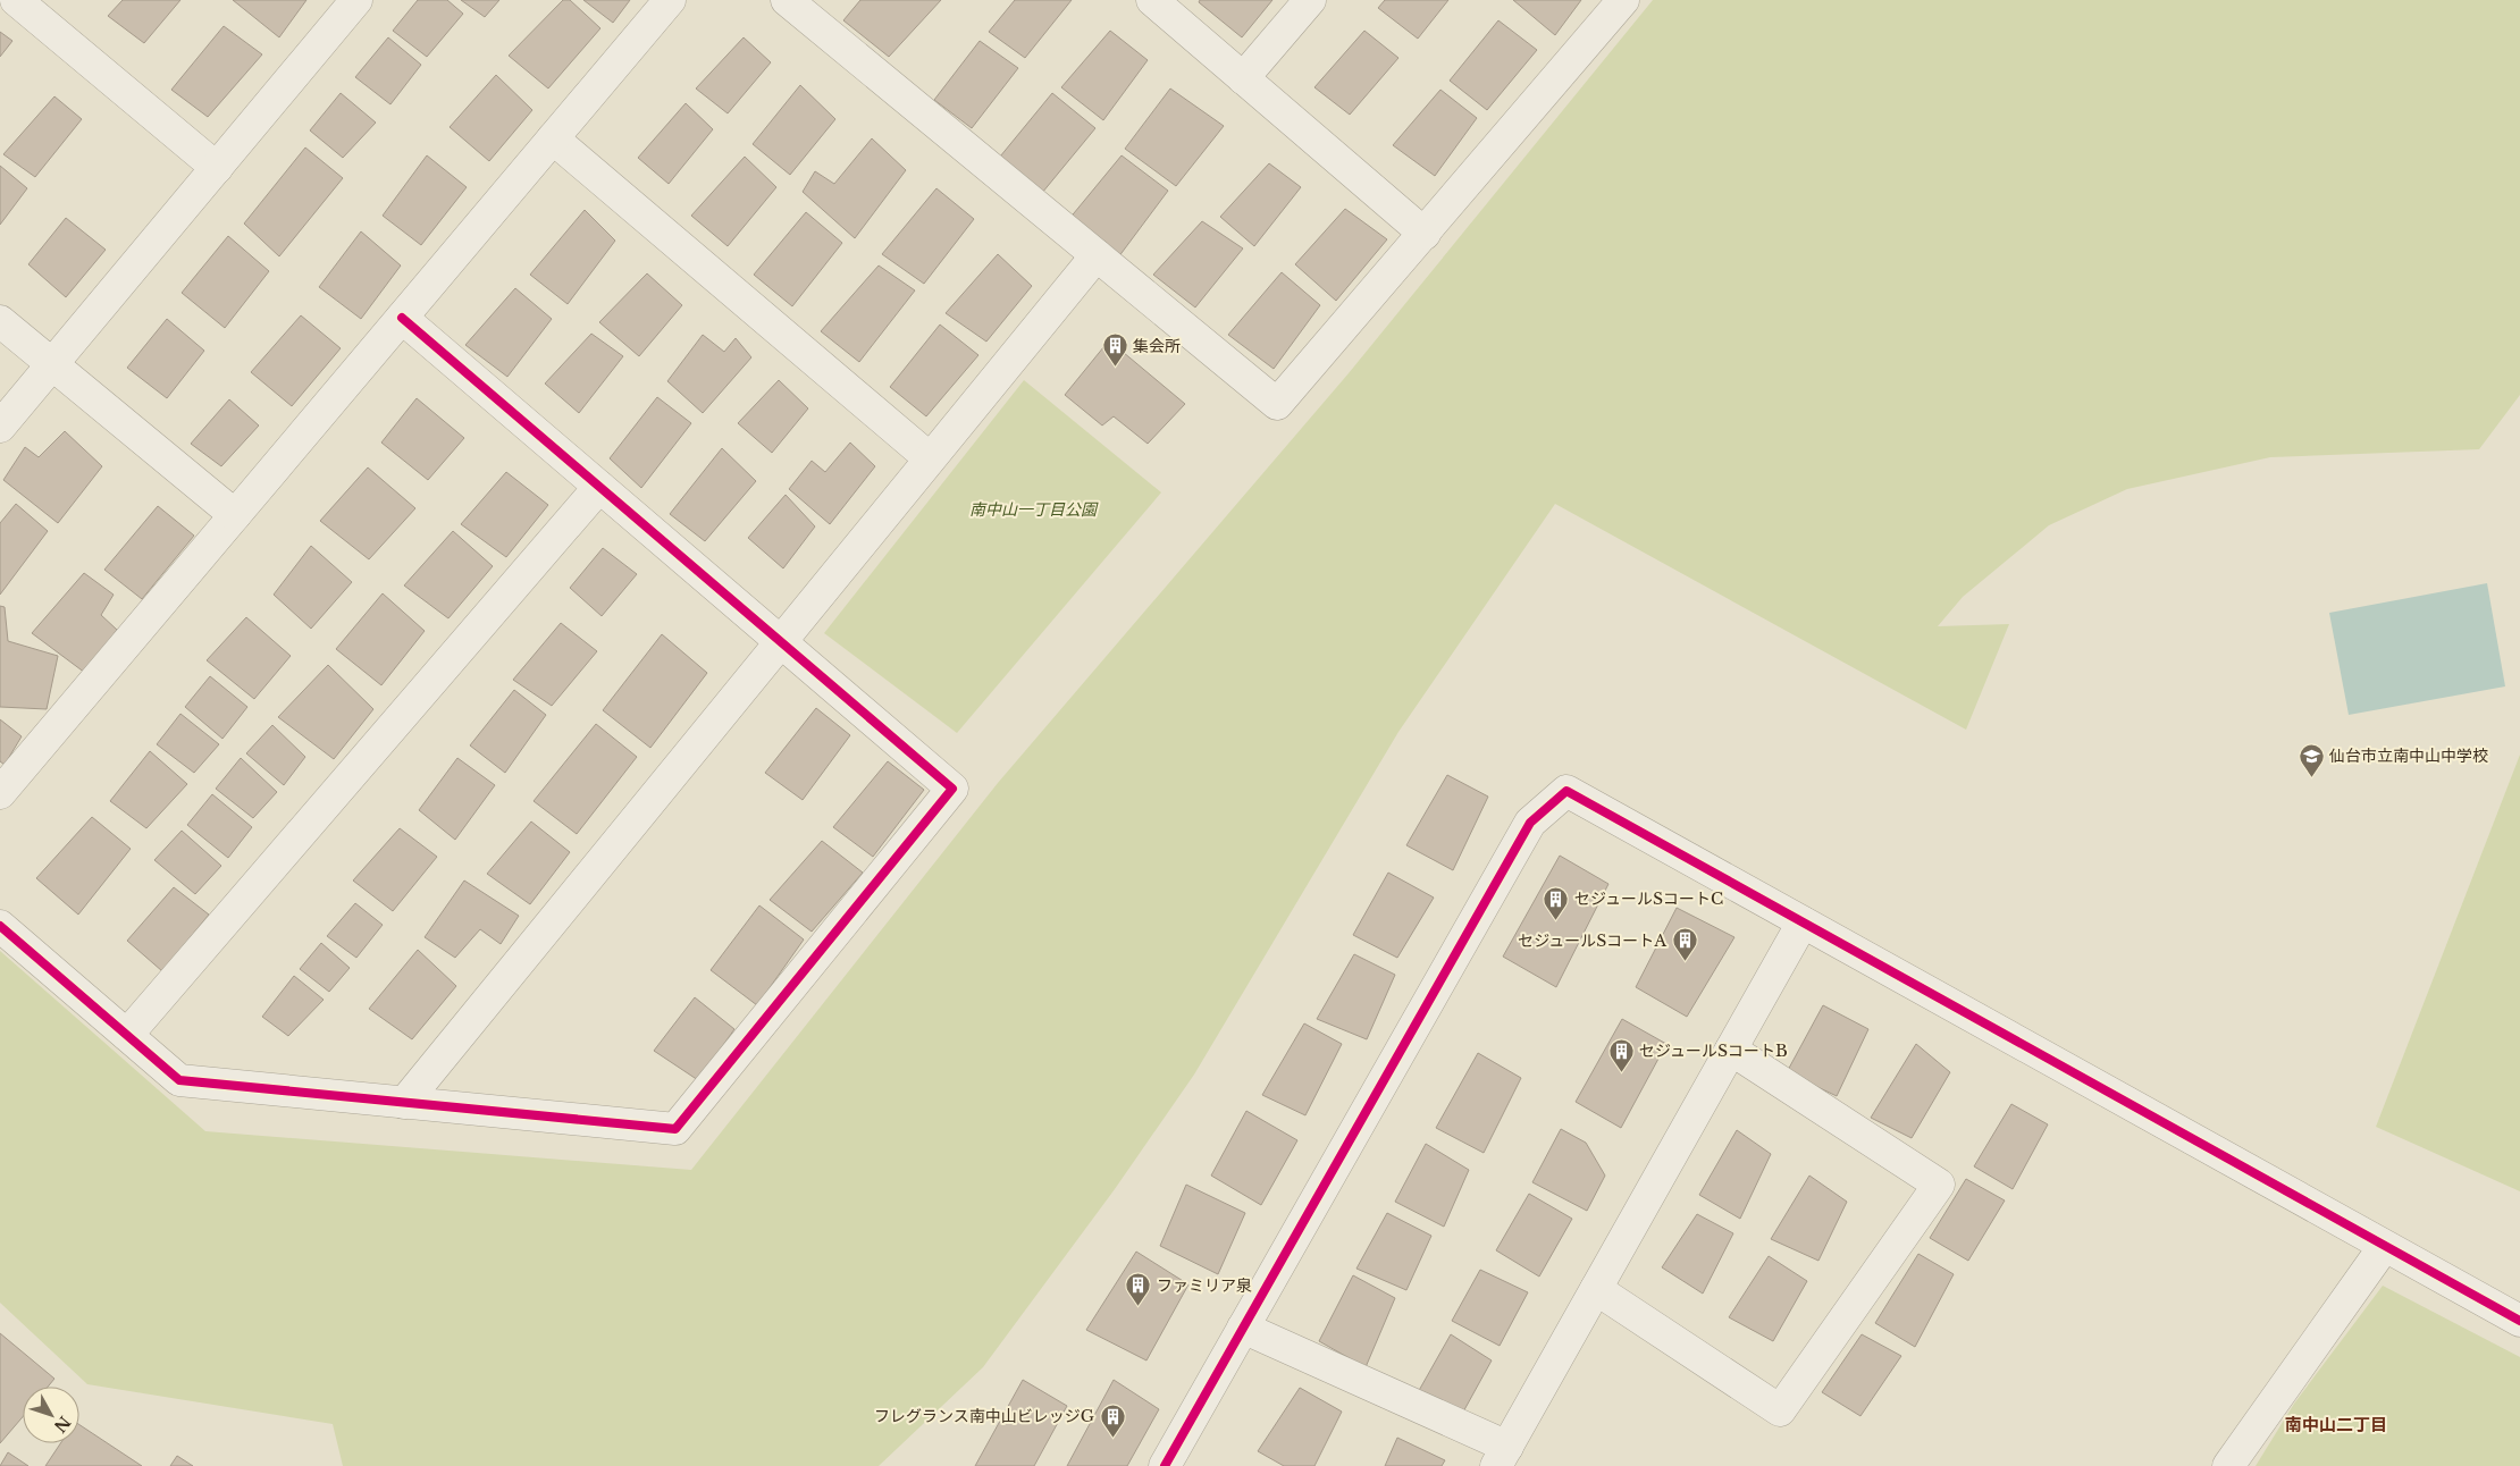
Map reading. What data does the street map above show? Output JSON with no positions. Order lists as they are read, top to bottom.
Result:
{
  "districts": ["南中山二丁目"],
  "parks": ["南中山一丁目公園"],
  "places": {
    "building": [
      "集会所",
      "セジュールSコートC",
      "セジュールSコートA",
      "セジュールSコートB",
      "ファミリア泉",
      "フレグランス南中山ビレッジG"
    ],
    "school or university": ["仙台市立南中山中学校"]
  },
  "north": "bottom right"
}
